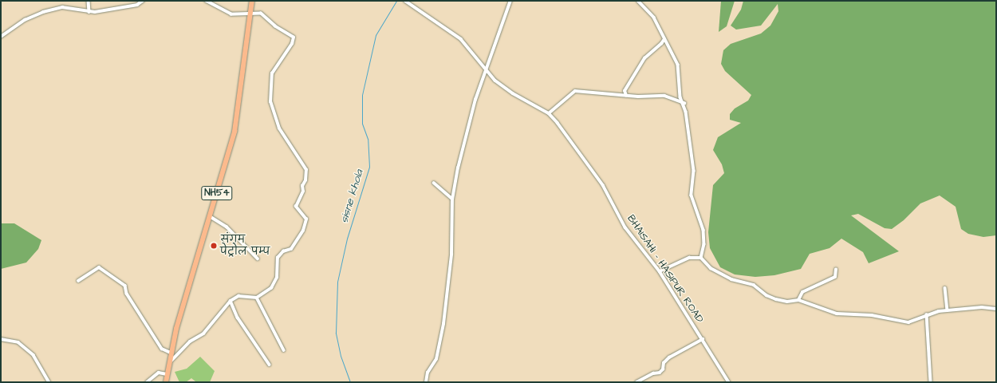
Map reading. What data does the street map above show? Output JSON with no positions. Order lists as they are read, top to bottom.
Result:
{
  "streets": {
    "main road": ["NH54"],
    "street": ["BHAISAHI - HASIPUR ROAD"]
  },
  "water": ["sisne khola"],
  "places": ["संगम पेट्रोल पम्प"]
}
